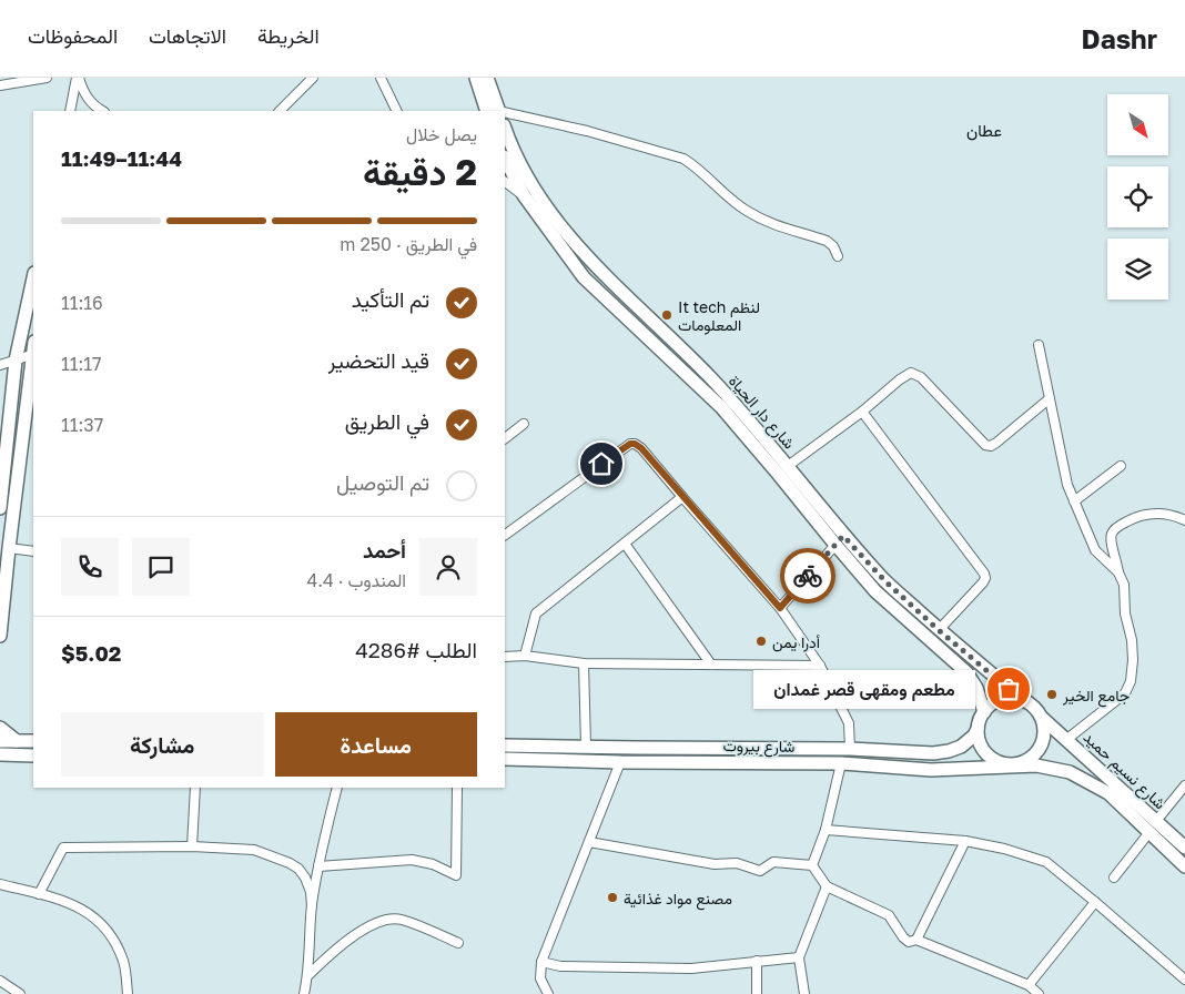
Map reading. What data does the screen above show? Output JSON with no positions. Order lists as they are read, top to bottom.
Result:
{
  "streets": {
    "main road": ["شارع دار الحياة", "شارع بيروت", "شارع نسيم حميد"]
  },
  "crossings": [
    ["شارع دار الحياة", "شارع بيروت"],
    ["شارع دار الحياة", "شارع نسيم حميد"],
    ["شارع بيروت", "شارع نسيم حميد"]
  ],
  "districts": ["عطان"],
  "places": [
    "It tech لنظم المعلومات",
    "أدرا يمن",
    "مطعم ومقهى قصر غمدان",
    "جامع الخير",
    "مصنع مواد غذائية"
  ],
  "north": "bottom right",
  "page": {
    "header": "Dashr",
    "nav": ["الخريطة", "الاتجاهات", "المحفوظات"],
    "heading": ["2 دقيقة", "يصل خلال", "11:44–11:49"],
    "panel": [
      "أحمد",
      "المندوب · 4.4",
      "الطلب #4286",
      "$5.02"
    ],
    "bar": "في الطريق · 250 m",
    "list": [
      ["تم التأكيد", "11:16"],
      ["قيد التحضير", "11:17"],
      ["في الطريق", "11:37"],
      "تم التوصيل"
    ],
    "bubble": "مطعم ومقهى قصر غمدان",
    "buttons": ["مساعدة", "مشاركة"]
  }
}
